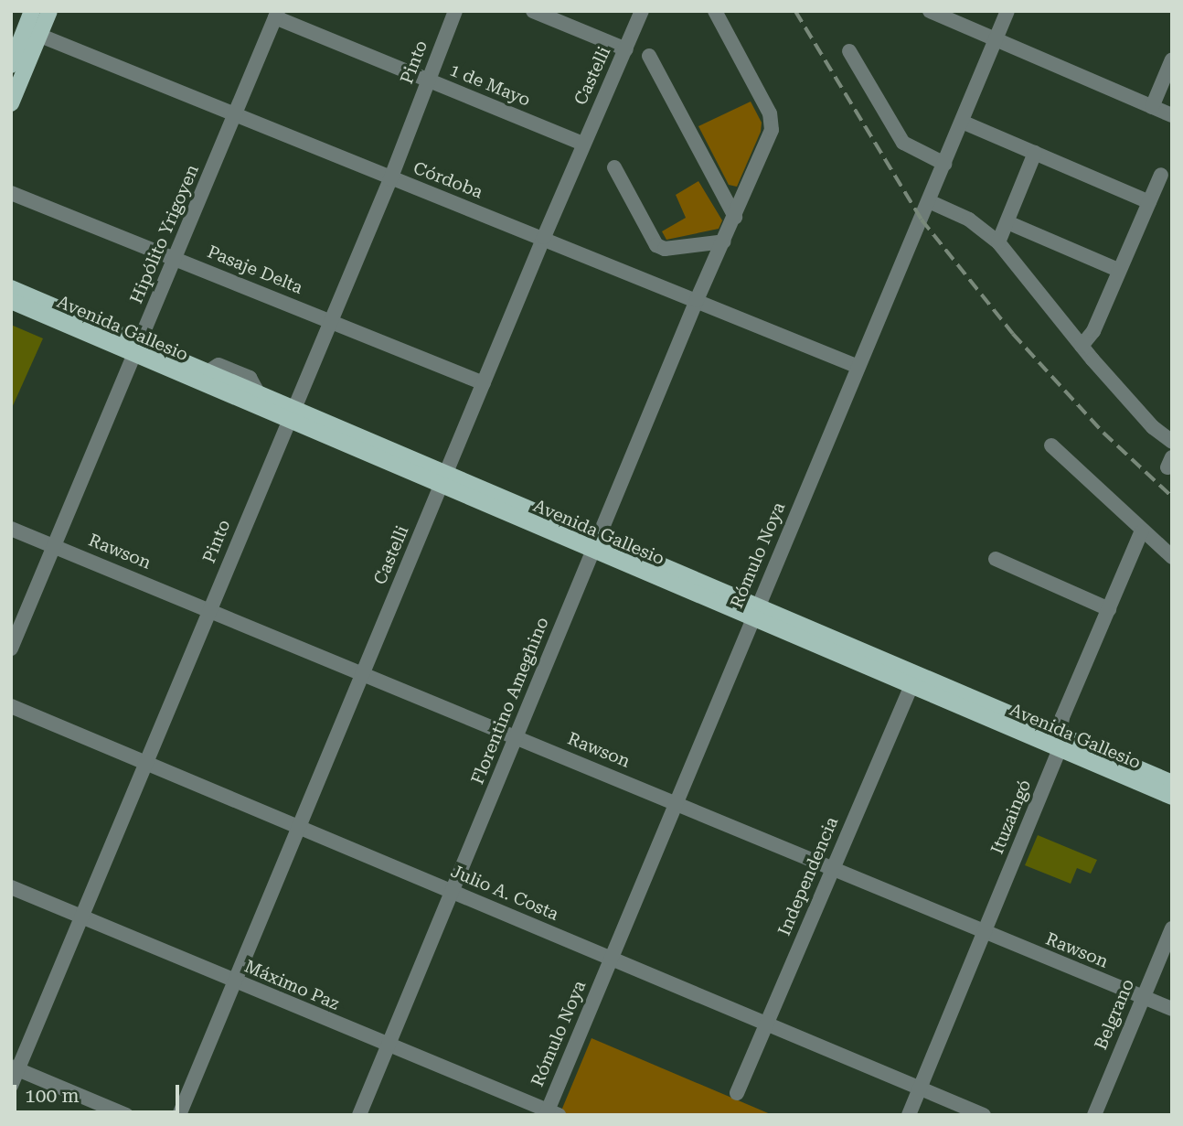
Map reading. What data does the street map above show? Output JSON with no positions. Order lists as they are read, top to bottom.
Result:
{
  "streets": {
    "main road": ["Avenida Gallesio"],
    "street": [
      "Pinto",
      "Castelli",
      "1 de Mayo",
      "Córdoba",
      "Hipólito Yrigoyen",
      "Pasaje Delta",
      "Rawson",
      "Rómulo Noya",
      "Florentino Ameghino",
      "Ituzaingó",
      "Independencia",
      "Julio A. Costa",
      "Máximo Paz",
      "Belgrano"
    ]
  },
  "crossings": [
    ["Pinto", "1 de Mayo"],
    ["Pinto", "Córdoba"],
    ["Pinto", "Pasaje Delta"],
    ["Pinto", "Avenida Gallesio"],
    ["Pinto", "Rawson"],
    ["Pinto", "Julio A. Costa"],
    ["Pinto", "Máximo Paz"],
    ["Castelli", "1 de Mayo"],
    ["Castelli", "Córdoba"],
    ["Castelli", "Pasaje Delta"],
    ["Castelli", "Avenida Gallesio"],
    ["Castelli", "Rawson"],
    ["Castelli", "Julio A. Costa"],
    ["Castelli", "Máximo Paz"],
    ["1 de Mayo", "Hipólito Yrigoyen"],
    ["Córdoba", "Hipólito Yrigoyen"],
    ["Córdoba", "Rómulo Noya"],
    ["Córdoba", "Florentino Ameghino"],
    ["Hipólito Yrigoyen", "Pasaje Delta"],
    ["Hipólito Yrigoyen", "Avenida Gallesio"],
    ["Hipólito Yrigoyen", "Rawson"],
    ["Avenida Gallesio", "Rómulo Noya"],
    ["Avenida Gallesio", "Florentino Ameghino"],
    ["Avenida Gallesio", "Ituzaingó"],
    ["Avenida Gallesio", "Independencia"],
    ["Rawson", "Rómulo Noya"],
    ["Rawson", "Florentino Ameghino"],
    ["Rawson", "Ituzaingó"],
    ["Rawson", "Independencia"],
    ["Rawson", "Belgrano"],
    ["Rómulo Noya", "Julio A. Costa"],
    ["Rómulo Noya", "Máximo Paz"],
    ["Florentino Ameghino", "Julio A. Costa"],
    ["Florentino Ameghino", "Máximo Paz"],
    ["Ituzaingó", "Julio A. Costa"],
    ["Independencia", "Julio A. Costa"]
  ],
  "scale_bar": "100 m"
}
